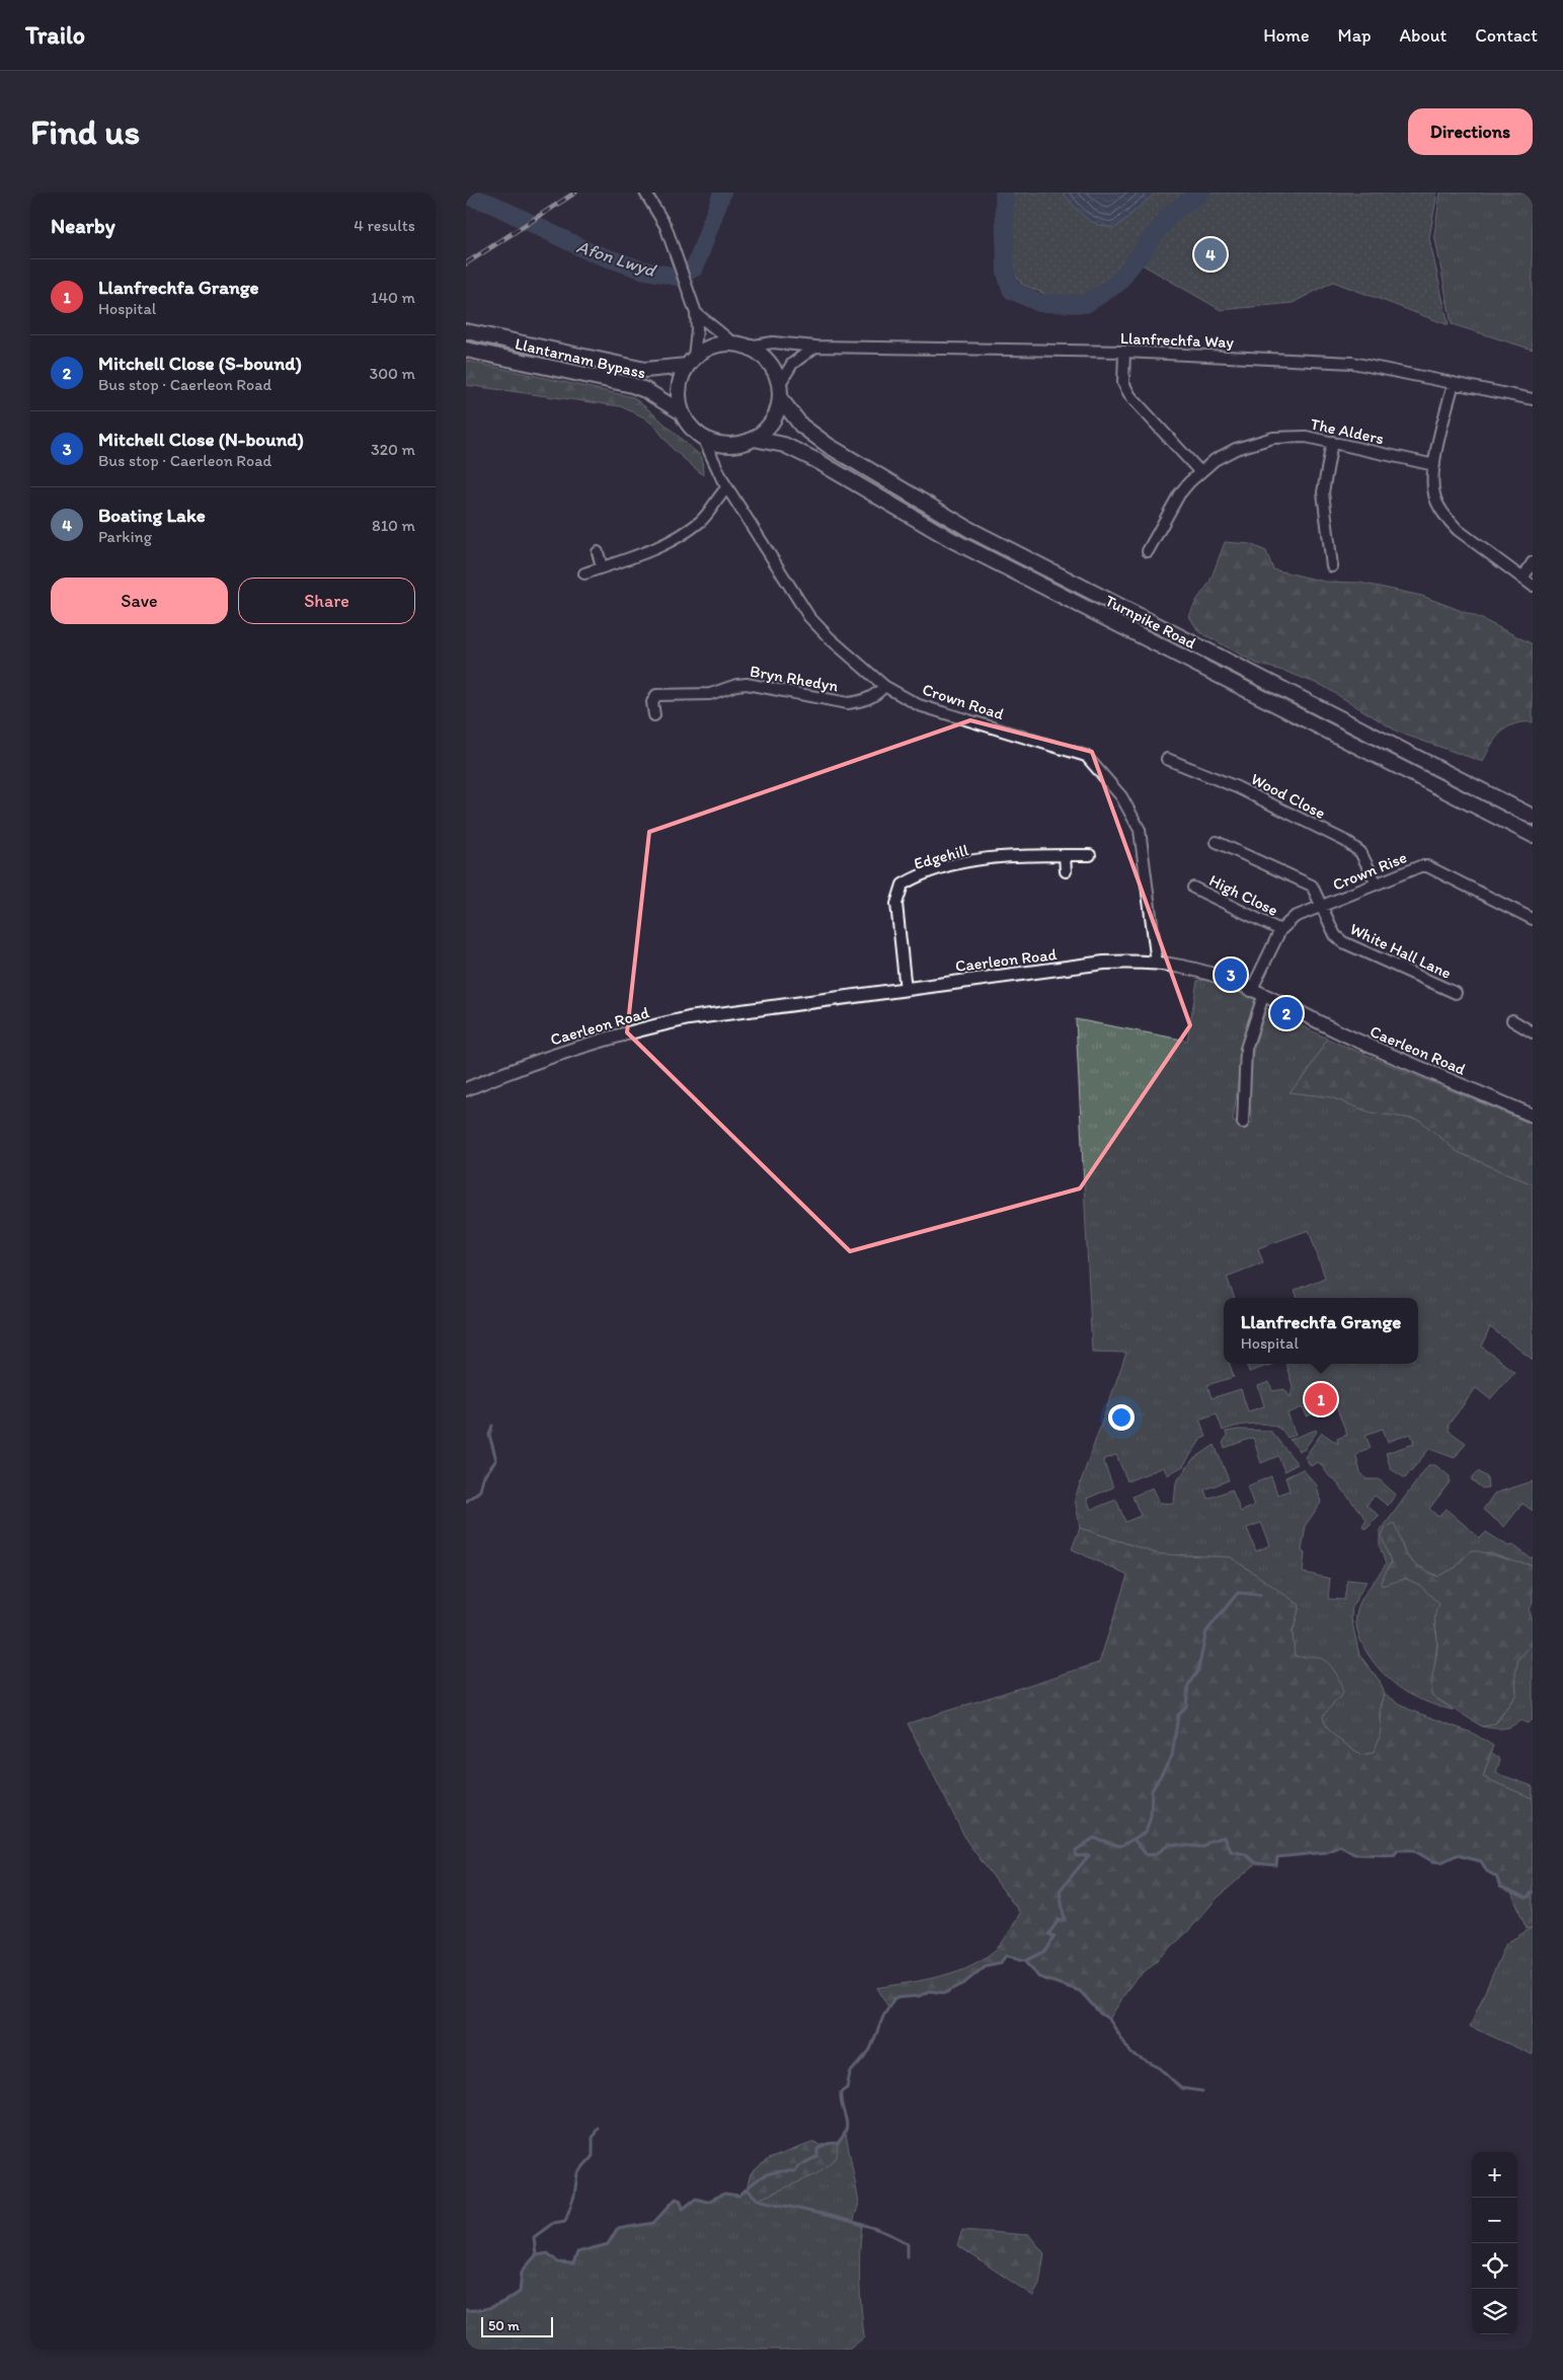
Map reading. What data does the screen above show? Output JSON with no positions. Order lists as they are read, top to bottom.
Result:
{
  "streets": {
    "highway": ["Llantarnam Bypass", "Turnpike Road"],
    "main road": ["Caerleon Road"],
    "street": [
      "Llanfrechfa Way",
      "The Alders",
      "Bryn Rhedyn",
      "Crown Road",
      "Wood Close",
      "Edgehill",
      "Crown Rise",
      "High Close",
      "White Hall Lane"
    ]
  },
  "crossings": [
    ["Llanfrechfa Way", "Llantarnam Bypass"],
    ["Llanfrechfa Way", "Turnpike Road"],
    ["Llanfrechfa Way", "Crown Road"],
    ["Llantarnam Bypass", "Turnpike Road"],
    ["Llantarnam Bypass", "Crown Road"],
    ["Turnpike Road", "Crown Road"],
    ["Bryn Rhedyn", "Crown Road"],
    ["Crown Road", "Caerleon Road"],
    ["Wood Close", "Crown Rise"],
    ["Edgehill", "Caerleon Road"],
    ["Crown Rise", "High Close"],
    ["Crown Rise", "White Hall Lane"],
    ["Crown Rise", "Caerleon Road"]
  ],
  "water": ["Afon Lwyd"],
  "scale_bar": "50 m",
  "page": {
    "header": "Trailo",
    "nav": [
      "Home",
      "Map",
      "About",
      "Contact"
    ],
    "buttons": [
      "Directions",
      ["Save", "Share"]
    ],
    "title": "Find us",
    "heading": ["Nearby", "4 results"],
    "pins": [
      "4",
      "3",
      "2",
      "1"
    ],
    "list": [
      {
        "mark": "1",
        "name": "Llanfrechfa Grange",
        "note": "Hospital",
        "value": "140 m"
      },
      {
        "mark": "2",
        "name": "Mitchell Close (S-bound)",
        "note": "Bus stop · Caerleon Road",
        "value": "300 m"
      },
      {
        "mark": "3",
        "name": "Mitchell Close (N-bound)",
        "note": "Bus stop · Caerleon Road",
        "value": "320 m"
      },
      {
        "mark": "4",
        "name": "Boating Lake",
        "note": "Parking",
        "value": "810 m"
      }
    ],
    "popup": ["Llanfrechfa Grange", "Hospital"],
    "map_buttons": ["+", "−"],
    "scale": "50 m"
  }
}
